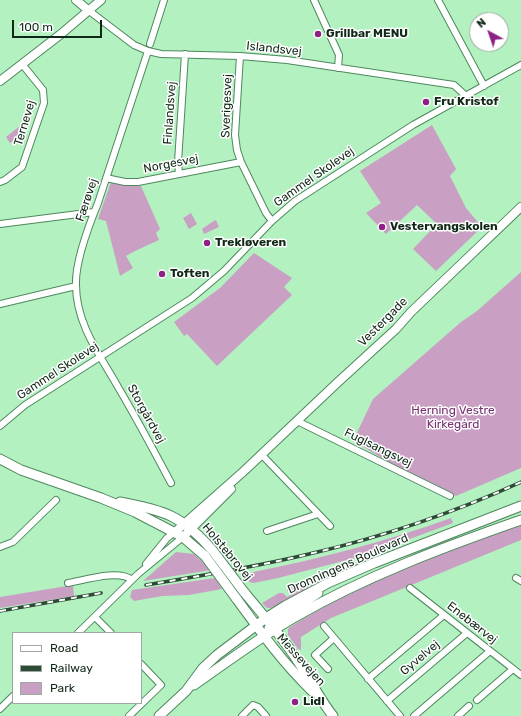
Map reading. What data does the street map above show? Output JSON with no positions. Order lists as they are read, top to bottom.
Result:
{
  "streets": {
    "main road": ["Holstebrovej", "Dronningens Boulevard", "Messevejen"],
    "street": [
      "Islandsvej",
      "Sverigesvej",
      "Finlandsvej",
      "Ternevej",
      "Norgesvej",
      "Gammel Skolevej",
      "Færøvej",
      "Vestergade",
      "Storgårdvej",
      "Fuglsangsvej",
      "Enebærvej",
      "Gyvelvej"
    ]
  },
  "crossings": [
    ["Islandsvej", "Sverigesvej"],
    ["Islandsvej", "Finlandsvej"],
    ["Islandsvej", "Gammel Skolevej"],
    ["Islandsvej", "Færøvej"],
    ["Sverigesvej", "Norgesvej"],
    ["Sverigesvej", "Gammel Skolevej"],
    ["Finlandsvej", "Norgesvej"],
    ["Norgesvej", "Færøvej"],
    ["Gammel Skolevej", "Færøvej"],
    ["Gammel Skolevej", "Storgårdvej"],
    ["Færøvej", "Storgårdvej"],
    ["Vestergade", "Fuglsangsvej"],
    ["Vestergade", "Holstebrovej"],
    ["Holstebrovej", "Dronningens Boulevard"],
    ["Holstebrovej", "Messevejen"],
    ["Dronningens Boulevard", "Messevejen"],
    ["Enebærvej", "Gyvelvej"]
  ],
  "parks": ["Herning Vestre Kirkegård"],
  "places": [
    "Grillbar MENU",
    "Fru Kristof",
    "Vestervangskolen",
    "Trekløveren",
    "Toften",
    "Lidl"
  ],
  "legend": ["Road", "Railway", "Park"],
  "scale_bar": "100 m",
  "north": "top left"
}
